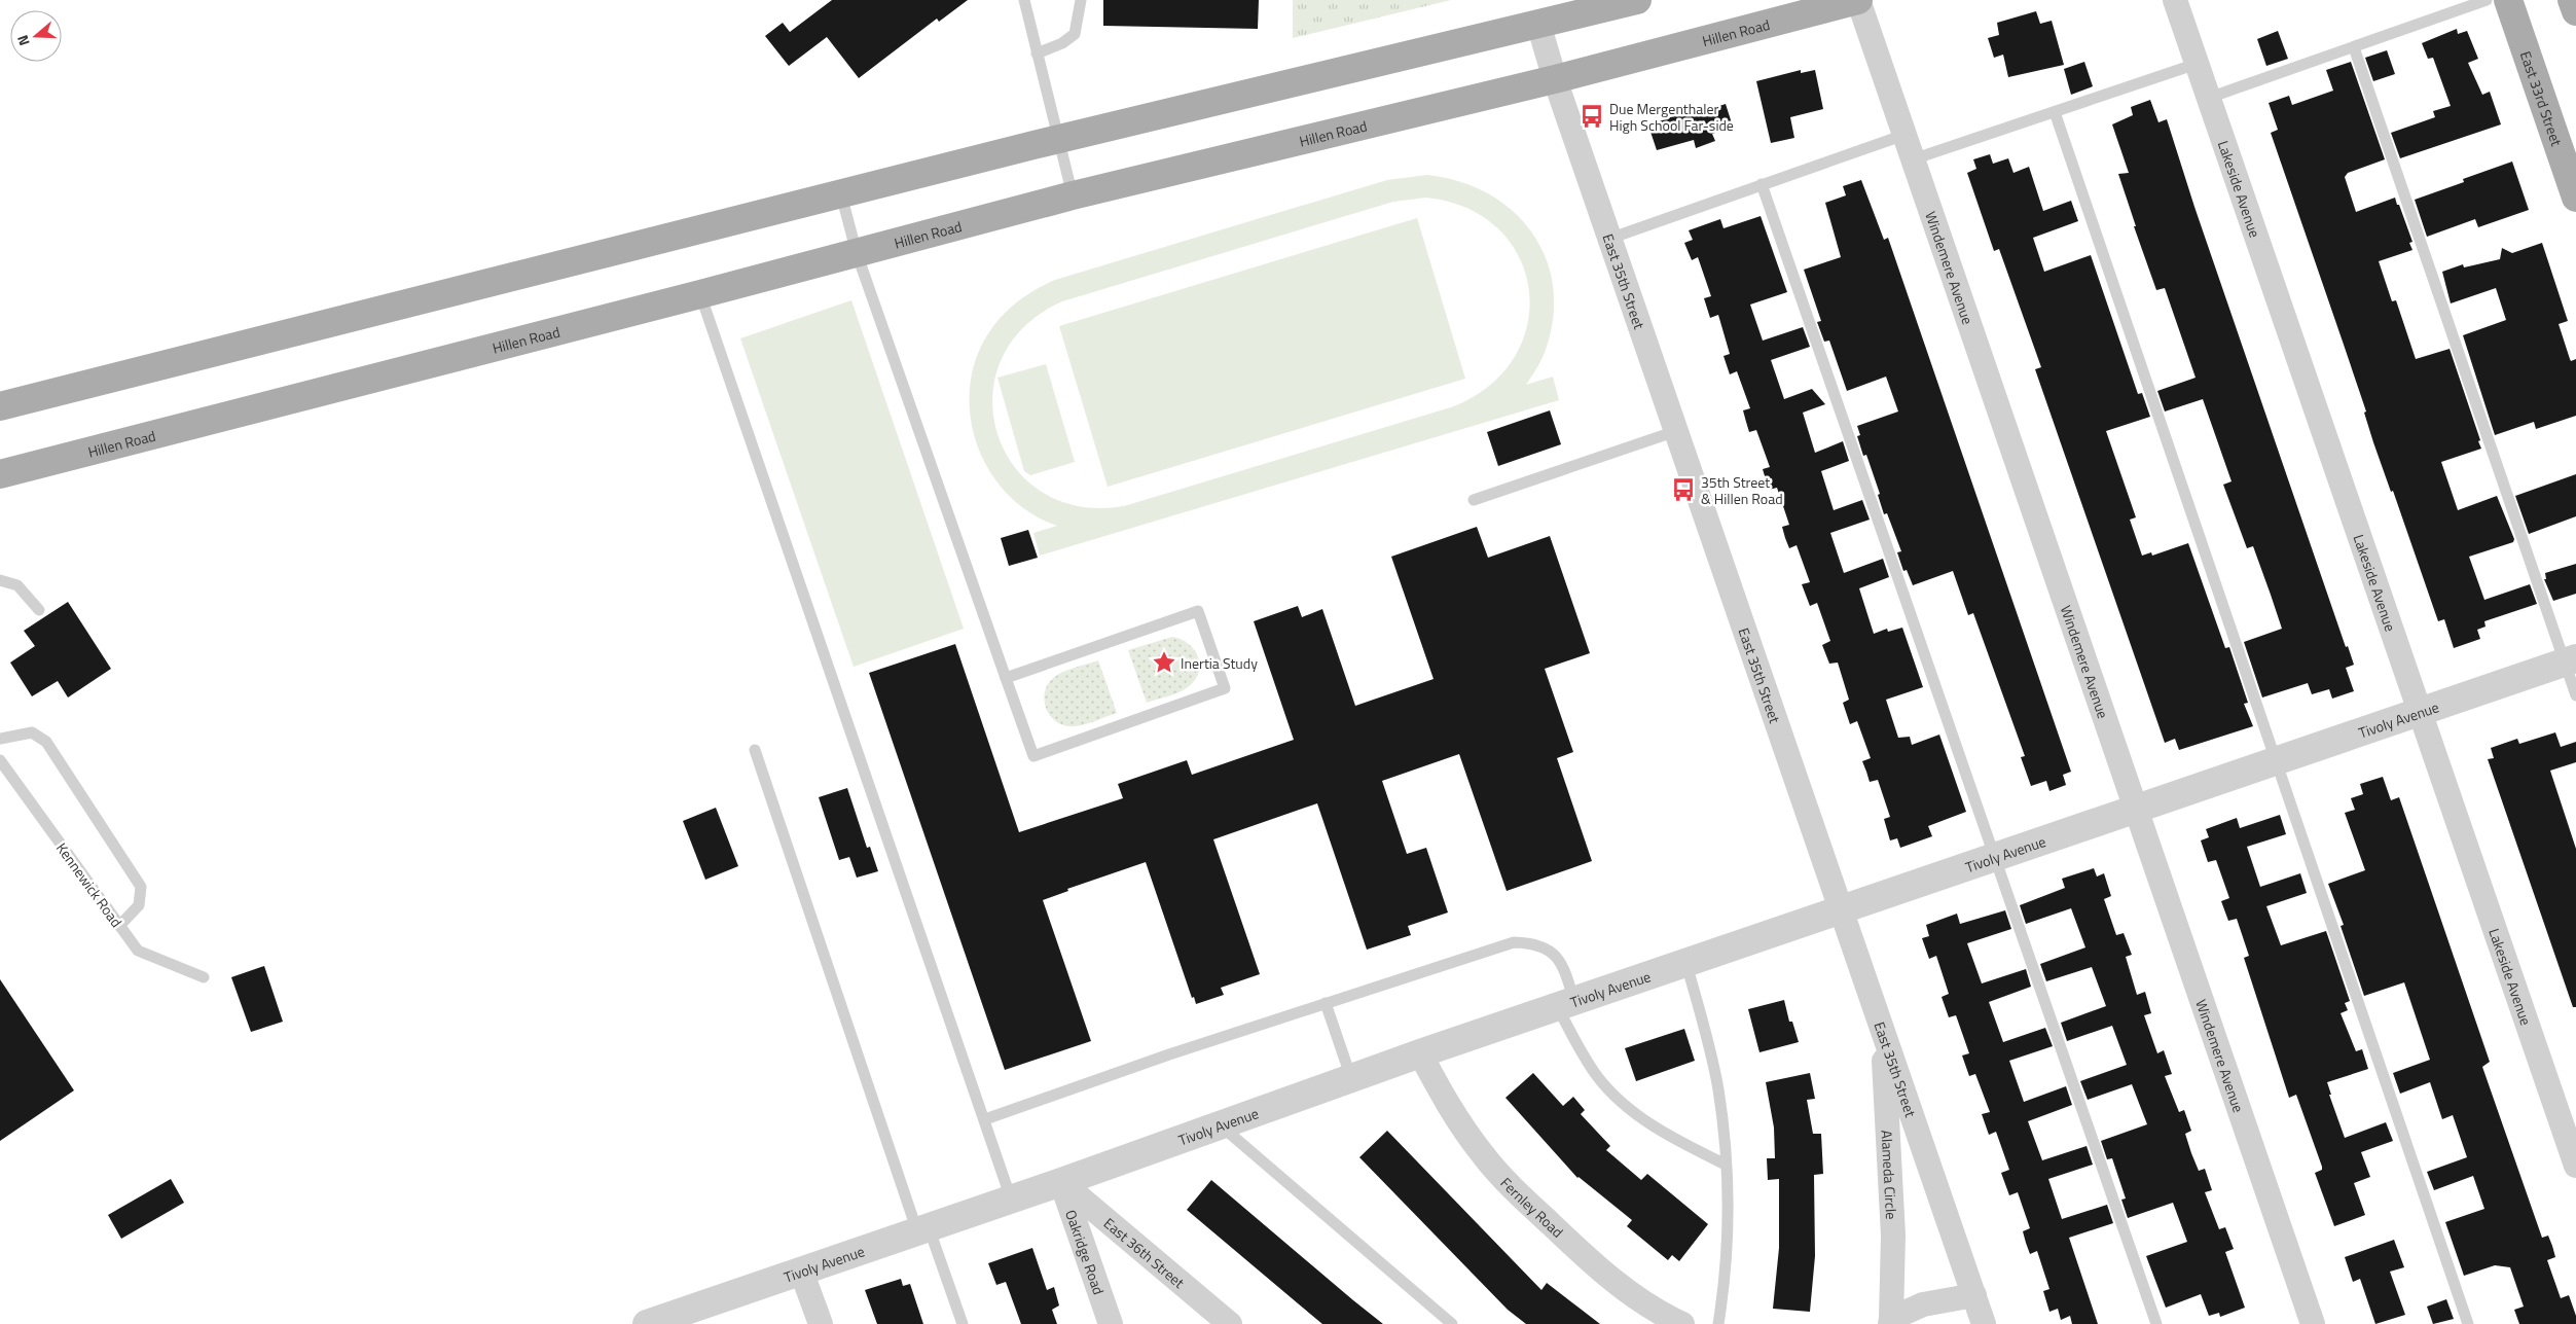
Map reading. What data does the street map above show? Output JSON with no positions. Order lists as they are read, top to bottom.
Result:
{
  "streets": {
    "main road": ["Hillen Road", "East 33rd Street"],
    "street": [
      "Lakeside Avenue",
      "Windemere Avenue",
      "East 35th Street",
      "Tivoly Avenue",
      "Alameda Circle",
      "Fernley Road",
      "Oakridge Road",
      "East 36th Street"
    ],
    "lane": ["Kennewick Road"]
  },
  "crossings": [
    ["Hillen Road", "Windemere Avenue"],
    ["Hillen Road", "East 35th Street"],
    ["Lakeside Avenue", "Tivoly Avenue"],
    ["Windemere Avenue", "Tivoly Avenue"],
    ["East 35th Street", "Tivoly Avenue"],
    ["East 35th Street", "Alameda Circle"],
    ["Tivoly Avenue", "Fernley Road"],
    ["Tivoly Avenue", "Oakridge Road"],
    ["Tivoly Avenue", "East 36th Street"],
    ["Oakridge Road", "East 36th Street"]
  ],
  "places": {
    "bus stop": ["Due Mergenthaler High School Far-side", "35th Street & Hillen Road"],
    "place": ["Inertia Study"]
  },
  "north": "left"
}
